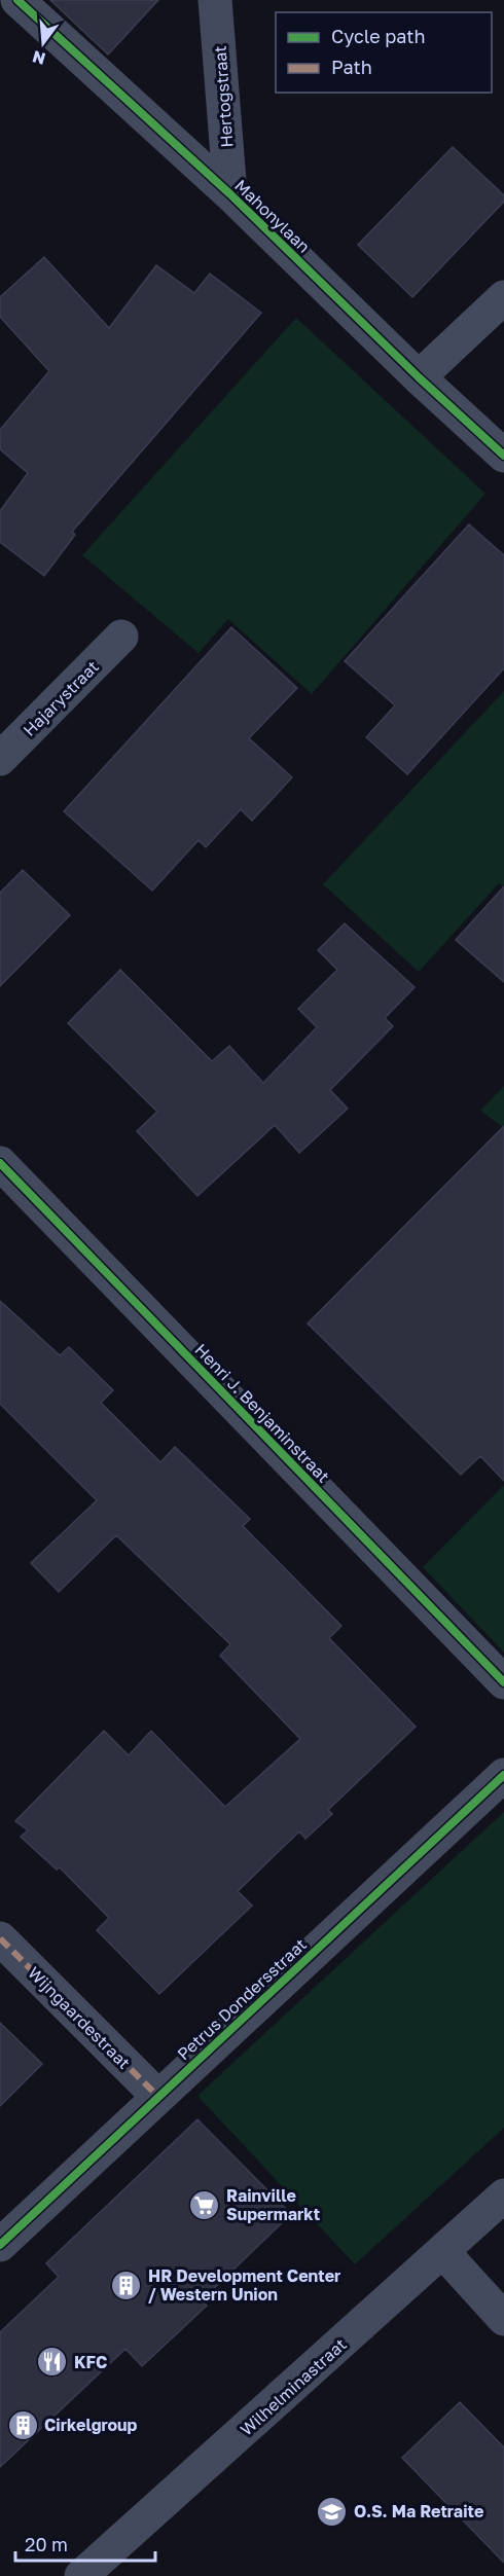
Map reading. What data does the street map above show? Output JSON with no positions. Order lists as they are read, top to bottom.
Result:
{
  "streets": {
    "street": [
      "Hertogstraat",
      "Mahonylaan",
      "Hajarystraat",
      "Henri J. Benjaminstraat",
      "Petrus Dondersstraat",
      "Wijngaardestraat",
      "Wilhelminastraat"
    ]
  },
  "crossings": [
    ["Hertogstraat", "Mahonylaan"],
    ["Petrus Dondersstraat", "Wijngaardestraat"]
  ],
  "places": {
    "supermarket": ["Rainville Supermarkt"],
    "building": ["HR Development Center / Western Union", "Cirkelgroup"],
    "restaurant": ["KFC"],
    "school or university": ["O.S. Ma Retraite"]
  },
  "legend": ["Cycle path", "Path"],
  "scale_bar": "20 m",
  "north": "bottom"
}
